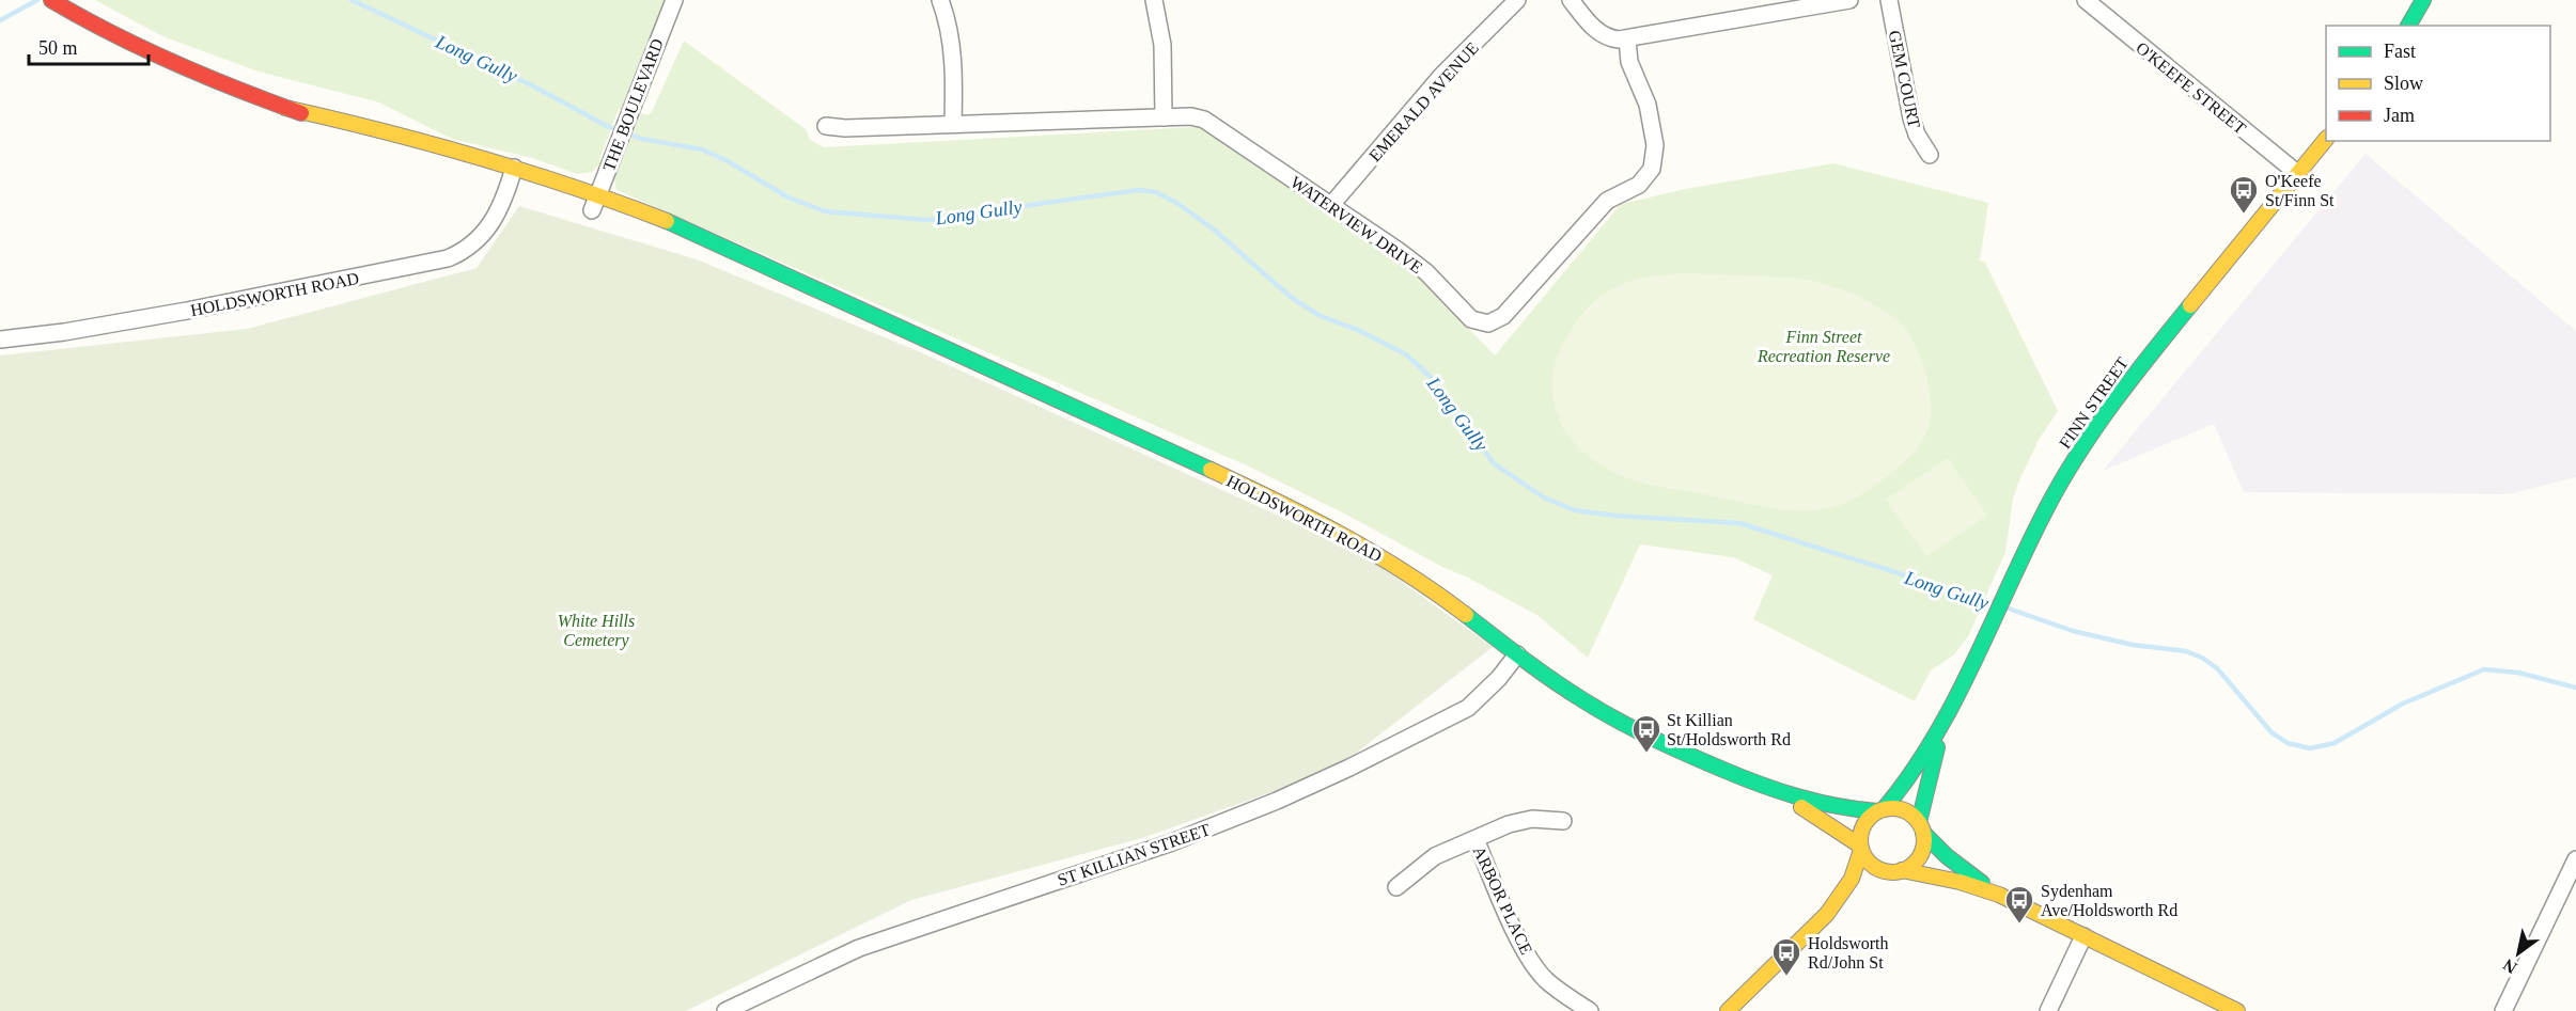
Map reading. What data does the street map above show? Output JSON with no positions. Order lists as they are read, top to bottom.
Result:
{
  "streets": {
    "main road": ["HOLDSWORTH ROAD", "FINN STREET"],
    "street": [
      "GEM COURT",
      "O'KEEFE STREET",
      "EMERALD AVENUE",
      "THE BOULEVARD",
      "WATERVIEW DRIVE",
      "ST KILLIAN STREET",
      "ARBOR PLACE"
    ]
  },
  "crossings": [
    ["O'KEEFE STREET", "FINN STREET"],
    ["EMERALD AVENUE", "WATERVIEW DRIVE"],
    ["THE BOULEVARD", "HOLDSWORTH ROAD"],
    ["HOLDSWORTH ROAD", "FINN STREET"],
    ["HOLDSWORTH ROAD", "ST KILLIAN STREET"]
  ],
  "water": ["Long Gully"],
  "parks": ["Finn Street Recreation Reserve", "White Hills Cemetery"],
  "places": {
    "bus stop": [
      "O'Keefe St/Finn St",
      "St Killian St/Holdsworth Rd",
      "Sydenham Ave/Holdsworth Rd",
      "Holdsworth Rd/John St"
    ]
  },
  "legend": ["Fast", "Slow", "Jam"],
  "scale_bar": "50 m",
  "north": "bottom left"
}
